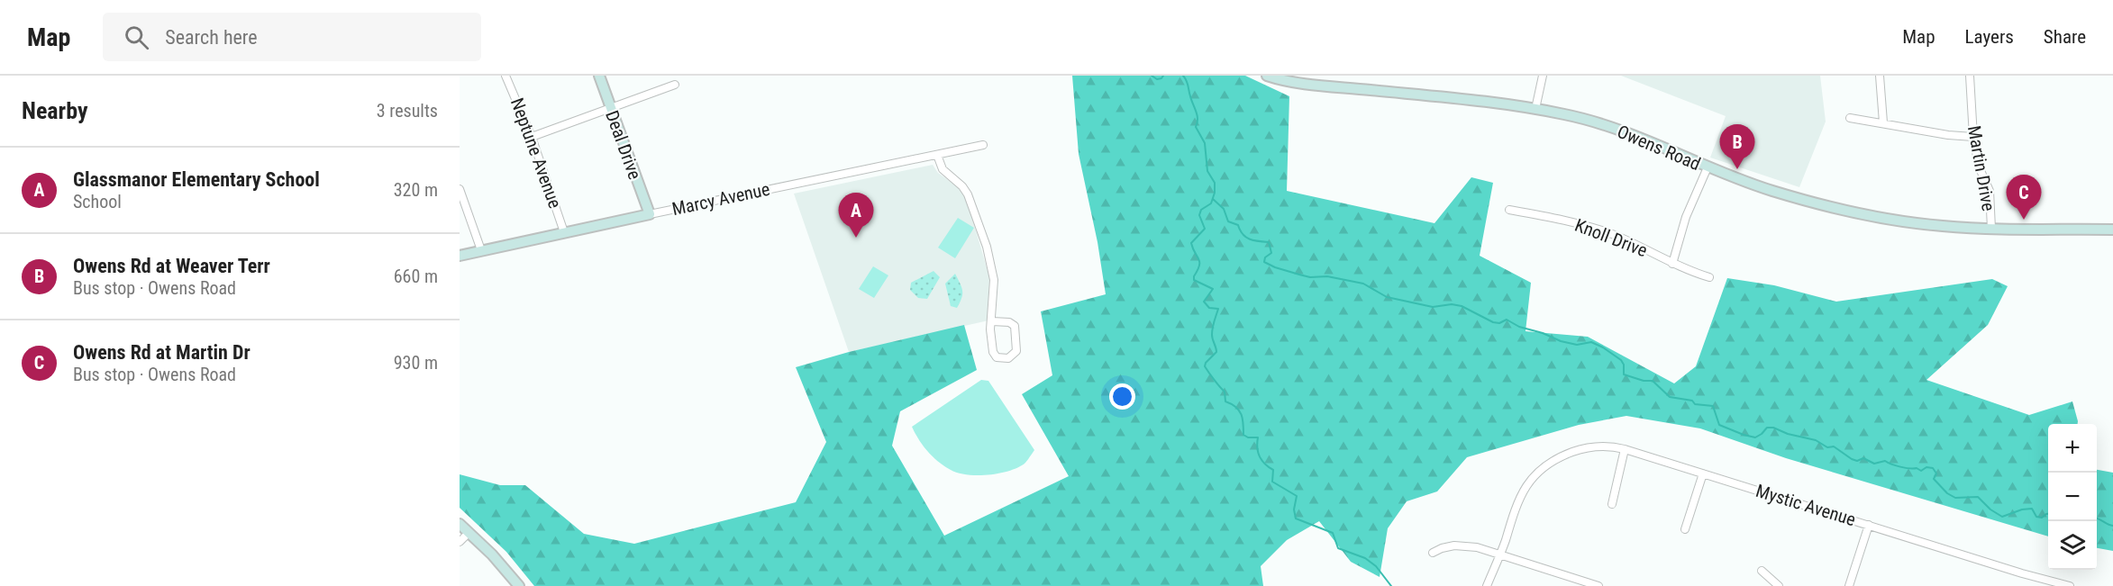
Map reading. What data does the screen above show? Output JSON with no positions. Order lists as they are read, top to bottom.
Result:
{
  "streets": {
    "street": [
      "Deal Drive",
      "Owens Road",
      "Neptune Avenue",
      "Martin Drive",
      "Marcy Avenue",
      "Knoll Drive",
      "Mystic Avenue"
    ]
  },
  "crossings": [
    ["Deal Drive", "Marcy Avenue"],
    ["Owens Road", "Martin Drive"],
    ["Neptune Avenue", "Marcy Avenue"]
  ],
  "page": {
    "header": "Map",
    "search": "Search here",
    "nav": ["Map", "Layers", "Share"],
    "heading": ["Nearby", "3 results"],
    "pins": ["B", "C", "A"],
    "list": [
      {
        "mark": "A",
        "name": "Glassmanor Elementary School",
        "note": "School",
        "value": "320 m"
      },
      {
        "mark": "B",
        "name": "Owens Rd at Weaver Terr",
        "note": "Bus stop · Owens Road",
        "value": "660 m"
      },
      {
        "mark": "C",
        "name": "Owens Rd at Martin Dr",
        "note": "Bus stop · Owens Road",
        "value": "930 m"
      }
    ],
    "map_buttons": ["+", "−"]
  }
}
